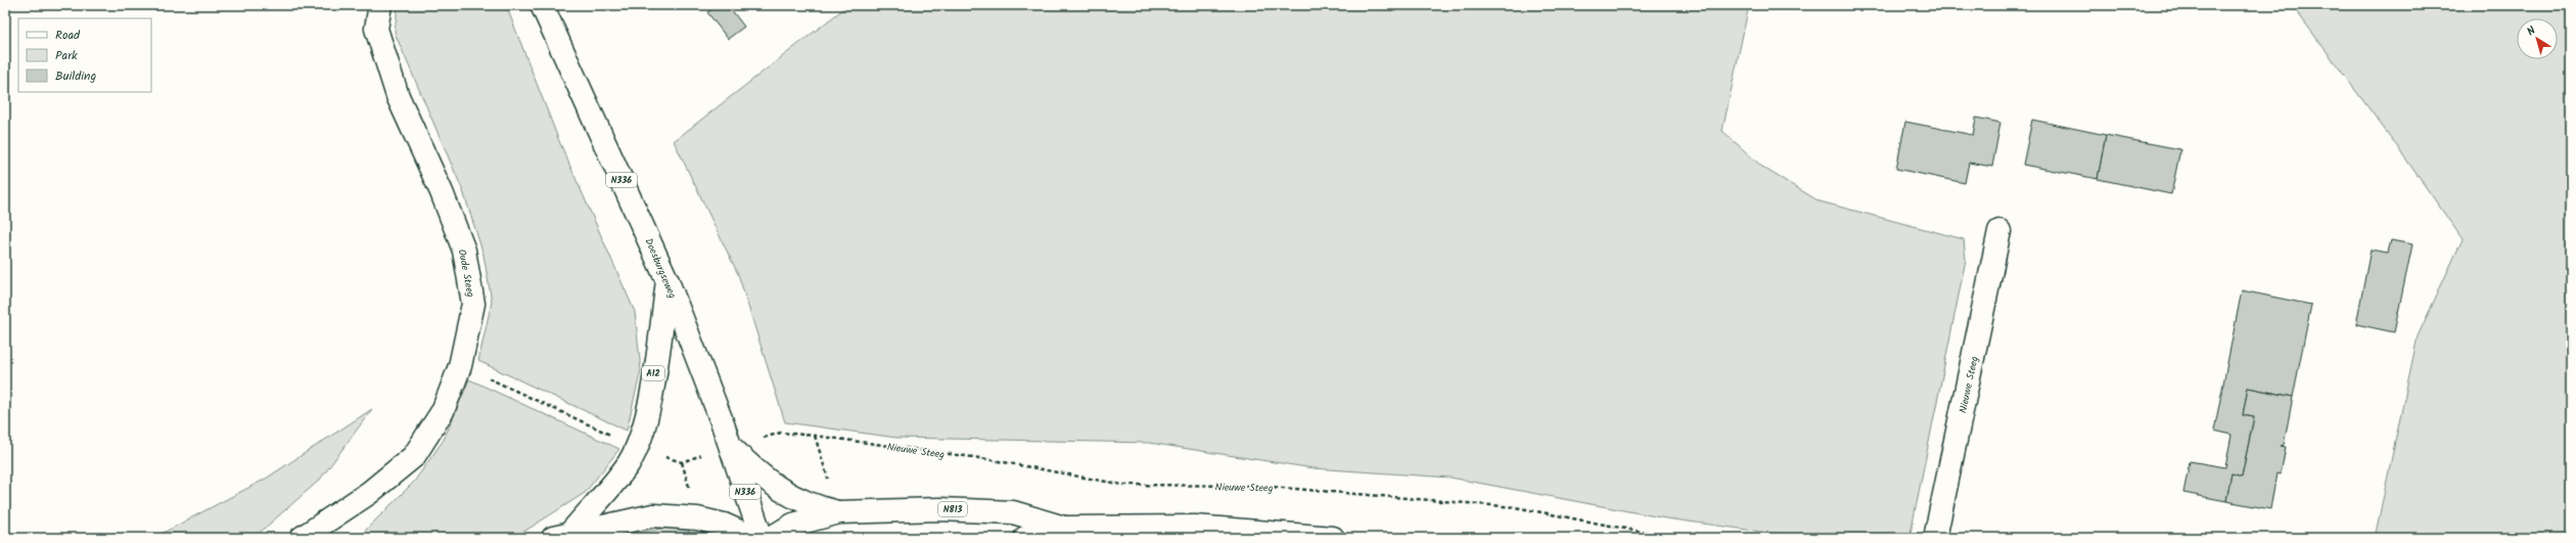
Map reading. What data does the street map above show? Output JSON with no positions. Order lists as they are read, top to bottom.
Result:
{
  "streets": {
    "main road": [
      "N336",
      "Doesburgseweg",
      "Oude Steeg",
      "A12",
      "Nieuwe Steeg",
      "N813"
    ]
  },
  "crossings": [
    ["Doesburgseweg", "A12"]
  ],
  "legend": ["Road", "Park", "Building"],
  "north": "top left"
}
